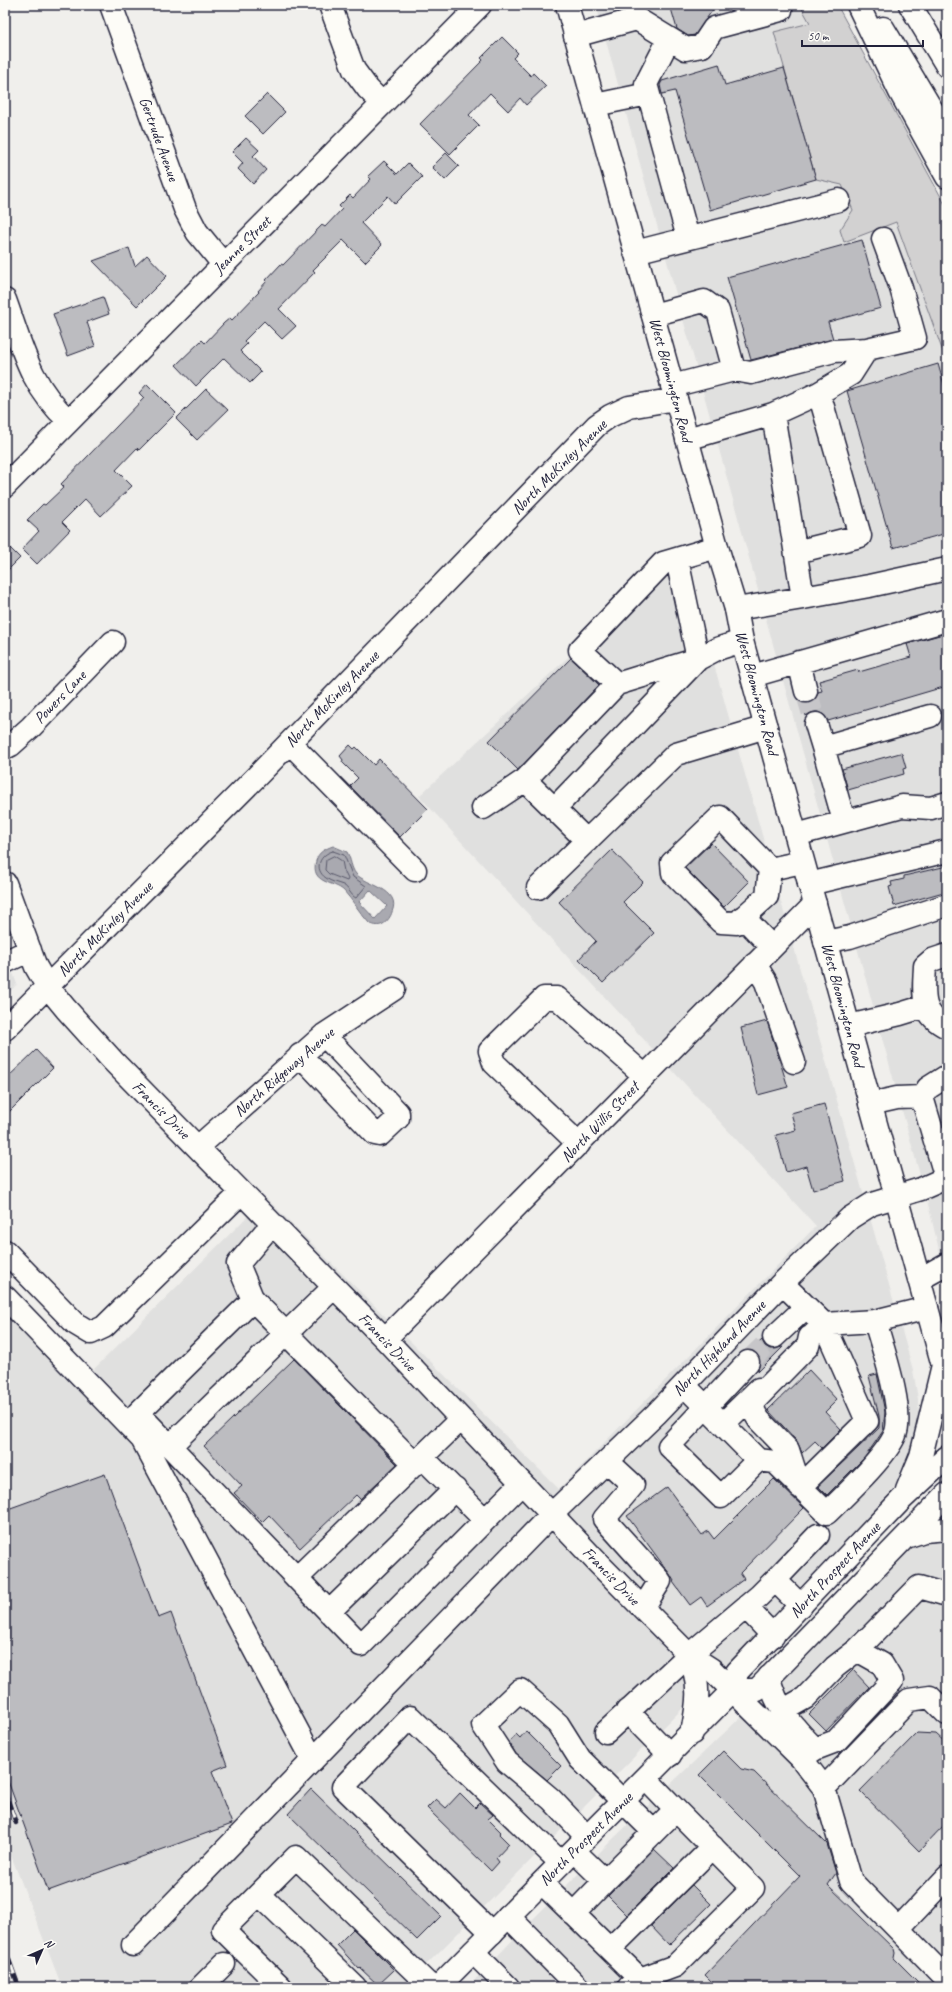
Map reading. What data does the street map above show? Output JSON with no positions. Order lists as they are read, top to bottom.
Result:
{
  "streets": {
    "main road": [
      "Gertrude Avenue",
      "Jeanne Street",
      "West Bloomington Road",
      "North McKinley Avenue",
      "Powers Lane",
      "North Ridgeway Avenue",
      "Francis Drive",
      "North Willis Street",
      "North Highland Avenue",
      "North Prospect Avenue"
    ]
  },
  "crossings": [
    ["Gertrude Avenue", "Jeanne Street"],
    ["West Bloomington Road", "North McKinley Avenue"],
    ["West Bloomington Road", "North Willis Street"],
    ["West Bloomington Road", "North Highland Avenue"],
    ["North McKinley Avenue", "Francis Drive"],
    ["North Ridgeway Avenue", "Francis Drive"],
    ["Francis Drive", "North Willis Street"],
    ["Francis Drive", "North Highland Avenue"],
    ["Francis Drive", "North Prospect Avenue"]
  ],
  "scale_bar": "50 m",
  "north": "top right"
}
